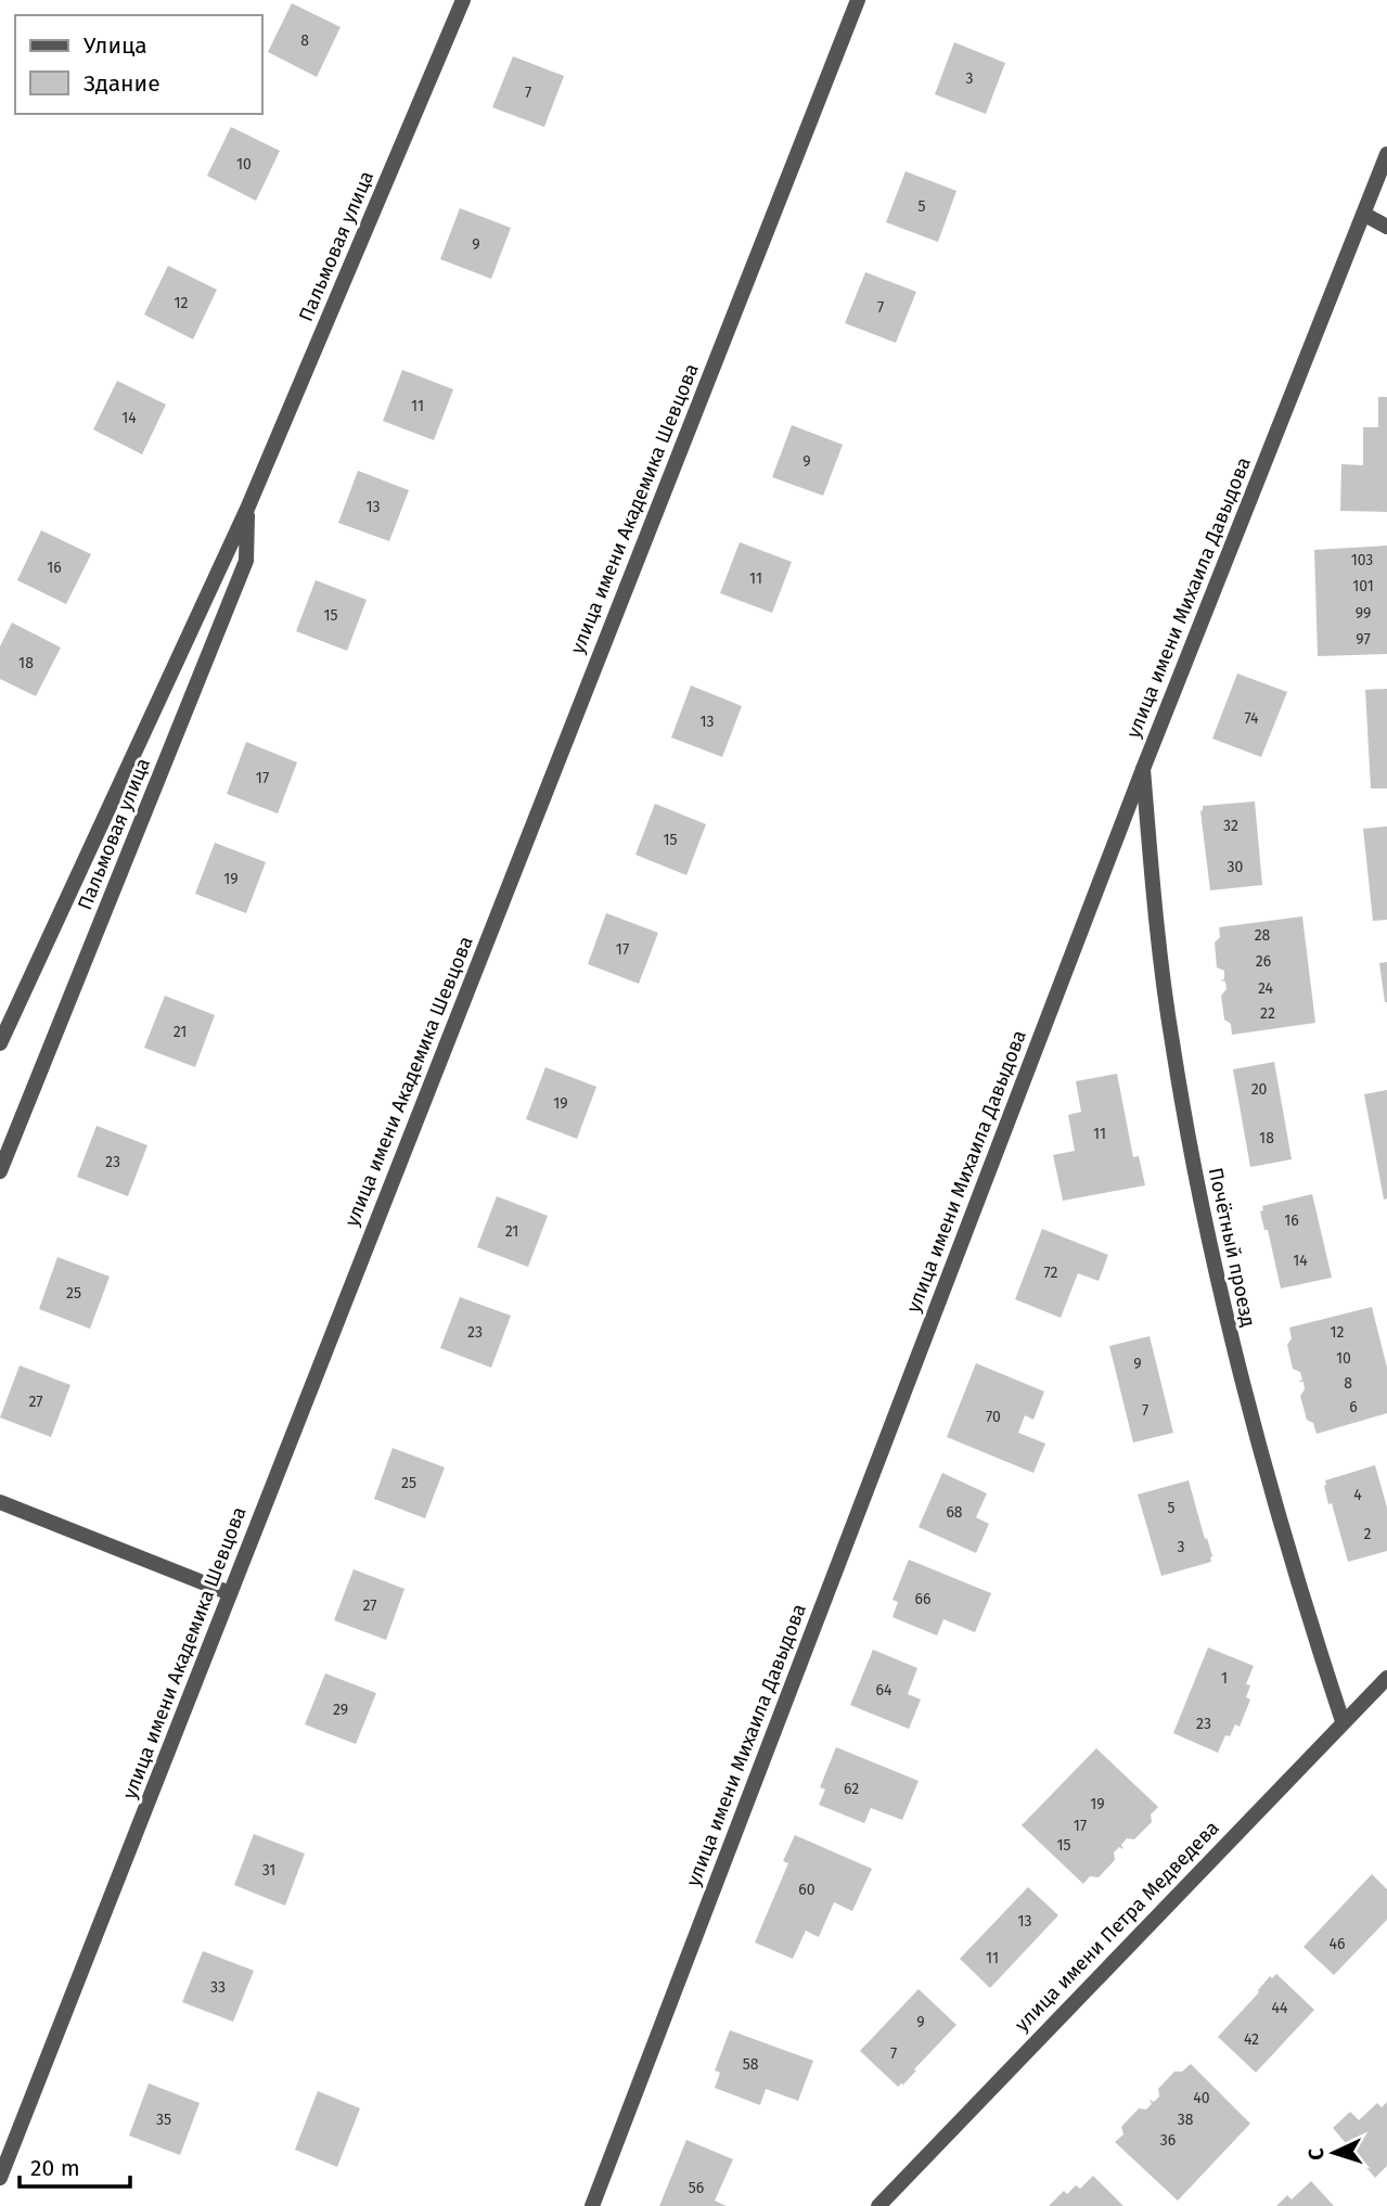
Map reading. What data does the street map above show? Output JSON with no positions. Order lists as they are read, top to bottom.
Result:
{
  "streets": {
    "street": [
      "Пальмовая улица",
      "улица имени Академика Шевцова",
      "улица имени Михаила Давыдова",
      "Почётный проезд",
      "улица имени Петра Медведева"
    ]
  },
  "crossings": [
    ["улица имени Михаила Давыдова", "Почётный проезд"],
    ["Почётный проезд", "улица имени Петра Медведева"]
  ],
  "house_numbers": [
    "8",
    "3",
    "7",
    "10",
    "5",
    "9",
    "12",
    "7",
    "11",
    "14",
    "9",
    "13",
    "103",
    "16",
    "11",
    "101",
    "99",
    "15",
    "97",
    "18",
    "74",
    "13",
    "17",
    "32",
    "15",
    "30",
    "19",
    "28",
    "17",
    "26",
    "24",
    "22",
    "21",
    "20",
    "19",
    "11",
    "18",
    "23",
    "16",
    "21",
    "14",
    "72",
    "25",
    "23",
    "12",
    "10",
    "9",
    "8",
    "27",
    "6",
    "7",
    "70",
    "25",
    "4",
    "5",
    "68",
    "2",
    "3",
    "66",
    "27",
    "1",
    "64",
    "29",
    "23",
    "62",
    "19",
    "17",
    "15",
    "31",
    "60",
    "13",
    "46",
    "11",
    "33",
    "44",
    "9",
    "42",
    "7",
    "58",
    "40",
    "35",
    "38",
    "36",
    "56"
  ],
  "legend": ["Улица", "Здание"],
  "scale_bar": "20 m",
  "north": "left"
}
